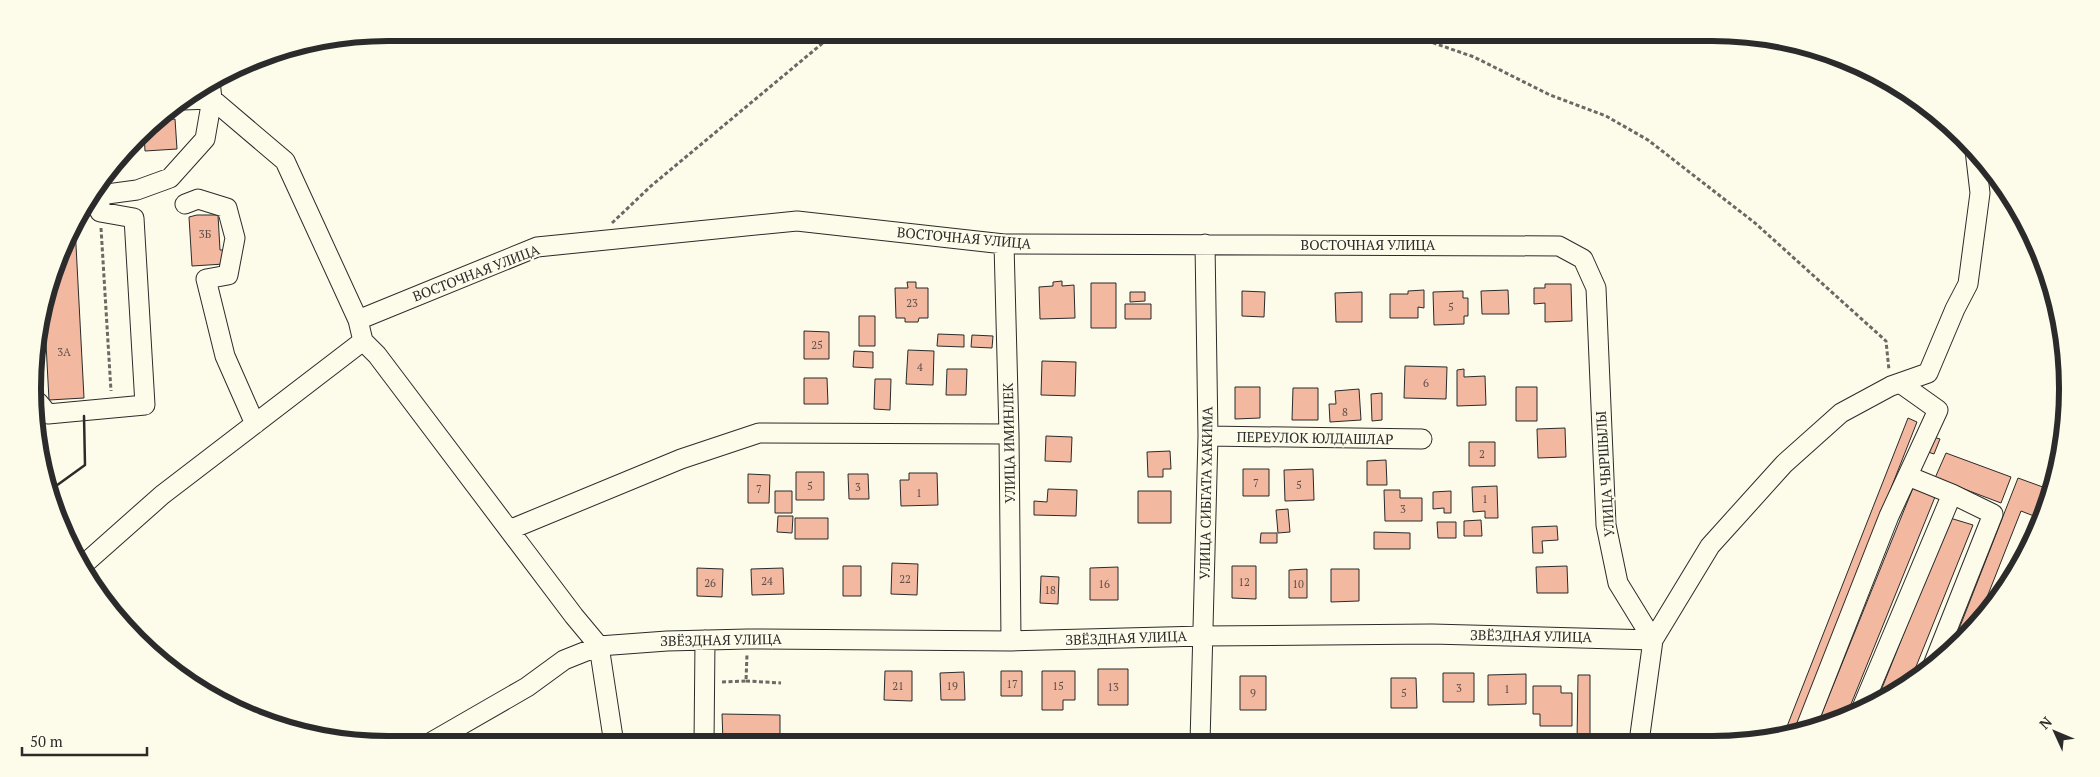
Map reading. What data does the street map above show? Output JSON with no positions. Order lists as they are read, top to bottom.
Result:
{
  "streets": {
    "street": [
      "ВОСТОЧНАЯ УЛИЦА",
      "ПЕРЕУЛОК ЮЛДАШЛАР",
      "УЛИЦА ИМИНЛЕК",
      "УЛИЦА ЧЫРШЫЛЫ",
      "УЛИЦА СИБГАТА ХАКИМА",
      "ЗВЁЗДНАЯ УЛИЦА"
    ]
  },
  "crossings": [
    ["ВОСТОЧНАЯ УЛИЦА", "УЛИЦА ИМИНЛЕК"],
    ["ВОСТОЧНАЯ УЛИЦА", "УЛИЦА ЧЫРШЫЛЫ"],
    ["ВОСТОЧНАЯ УЛИЦА", "УЛИЦА СИБГАТА ХАКИМА"],
    ["ПЕРЕУЛОК ЮЛДАШЛАР", "УЛИЦА СИБГАТА ХАКИМА"],
    ["УЛИЦА ИМИНЛЕК", "ЗВЁЗДНАЯ УЛИЦА"],
    ["УЛИЦА ЧЫРШЫЛЫ", "ЗВЁЗДНАЯ УЛИЦА"],
    ["УЛИЦА СИБГАТА ХАКИМА", "ЗВЁЗДНАЯ УЛИЦА"]
  ],
  "house_numbers": [
    "3Б",
    "23",
    "5",
    "25",
    "3А",
    "4",
    "6",
    "8",
    "2",
    "7",
    "5",
    "5",
    "3",
    "7",
    "1",
    "1",
    "3",
    "22",
    "24",
    "12",
    "26",
    "16",
    "10",
    "18",
    "17",
    "21",
    "19",
    "15",
    "13",
    "3",
    "1",
    "9",
    "5"
  ],
  "scale_bar": "50 m",
  "north": "top left"
}
